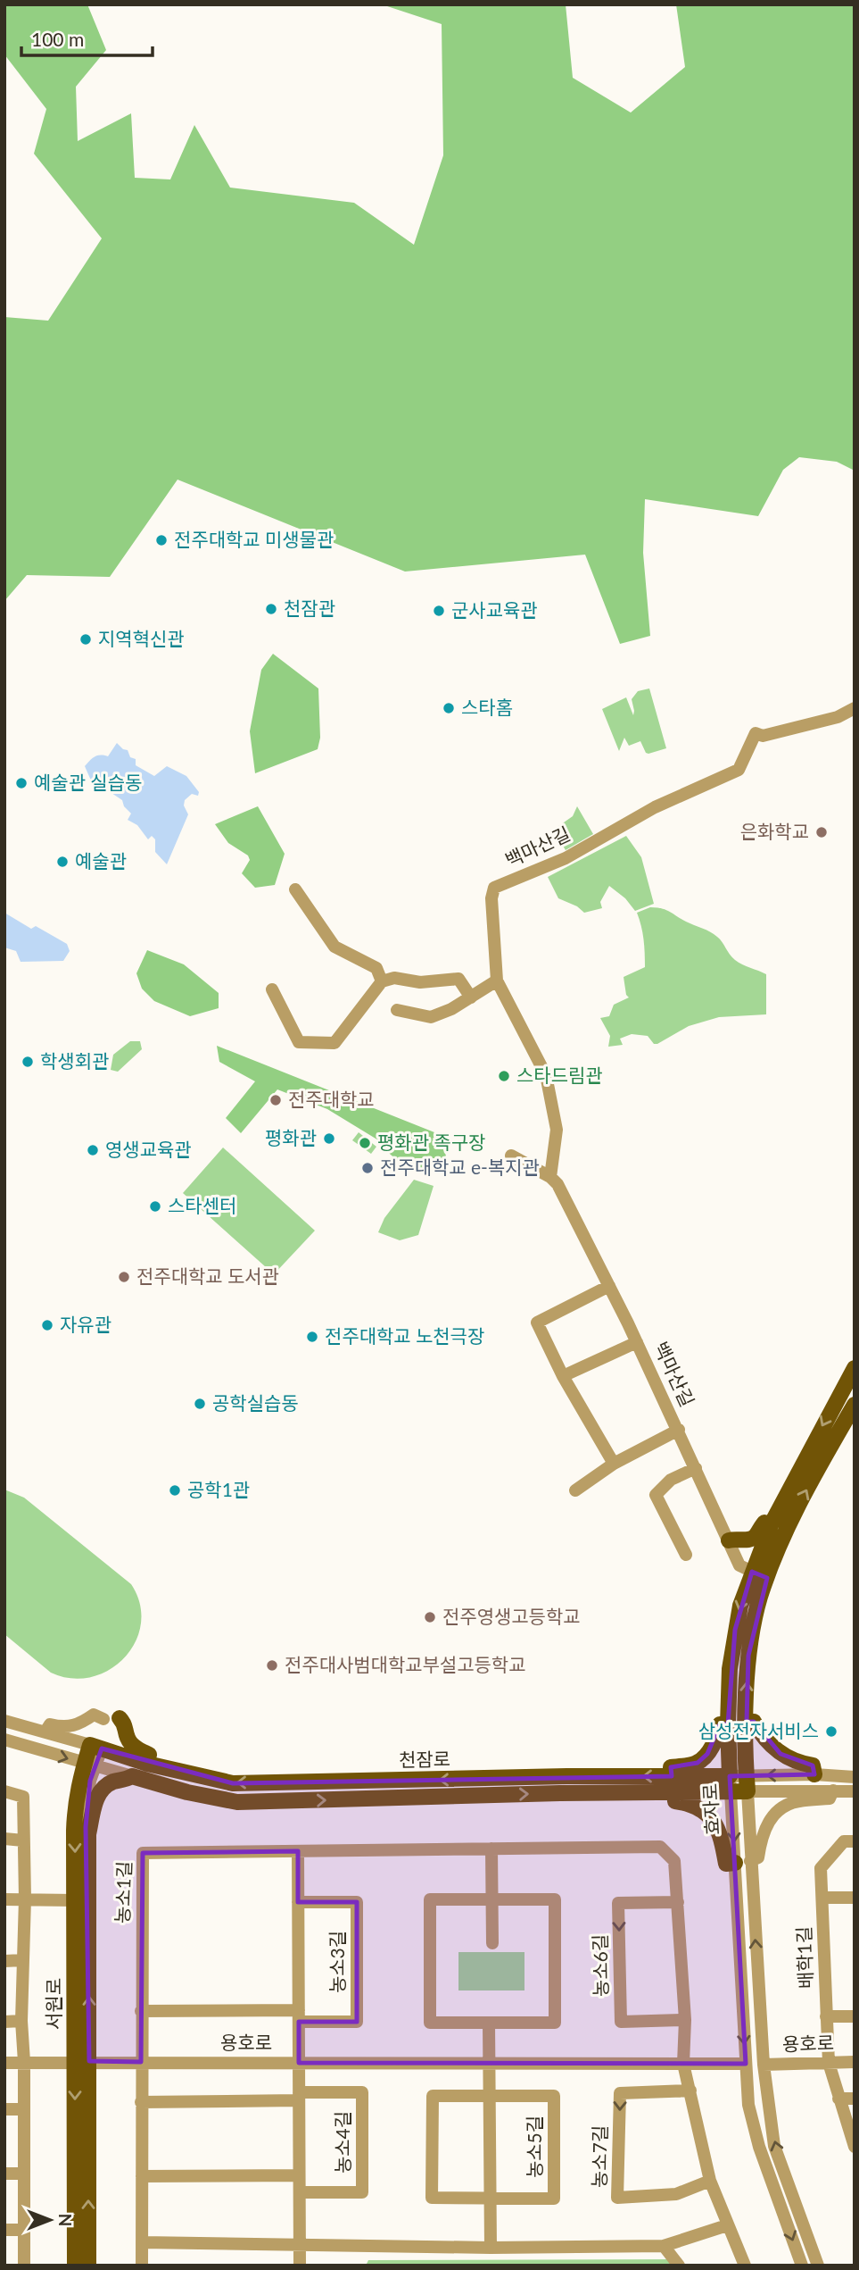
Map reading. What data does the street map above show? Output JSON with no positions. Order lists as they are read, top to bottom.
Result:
{
  "streets": {
    "main road": ["천잠로", "효자로", "서원로"],
    "street": [
      "백마산길",
      "농소1길",
      "배학1길",
      "농소3길",
      "농소6길",
      "용호로",
      "농소4길",
      "농소5길",
      "농소7길"
    ]
  },
  "crossings": [
    ["백마산길", "효자로"],
    ["천잠로", "효자로"],
    ["천잠로", "서원로"],
    ["효자로", "용호로"],
    ["농소1길", "농소3길"],
    ["농소1길", "용호로"],
    ["농소1길", "농소4길"],
    ["배학1길", "용호로"],
    ["서원로", "용호로"]
  ],
  "places": [
    "전주대학교 미생물관",
    "천잠관",
    "군사교육관",
    "지역혁신관",
    "스타홈",
    "예술관 실습동",
    "은화학교",
    "예술관",
    "학생회관",
    "스타드림관",
    "전주대학교",
    "평화관",
    "평화관 족구장",
    "영생교육관",
    "전주대학교 e-복지관",
    "스타센터",
    "전주대학교 도서관",
    "자유관",
    "전주대학교 노천극장",
    "공학실습동",
    "공학1관",
    "전주영생고등학교",
    "전주대사범대학교부설고등학교",
    "삼성전자서비스"
  ],
  "scale_bar": "100 m",
  "north": "right"
}
